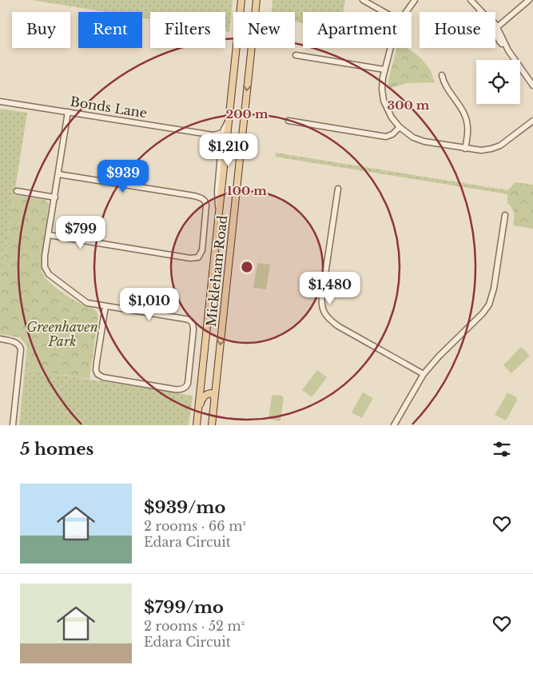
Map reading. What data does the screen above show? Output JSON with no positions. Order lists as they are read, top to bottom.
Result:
{
  "streets": {
    "main road": ["Mickleham Road"],
    "street": ["Bonds Lane"]
  },
  "parks": ["Greenhaven Park"],
  "page": {
    "chip": [
      "Buy",
      "Rent",
      "Filters",
      "New",
      "Apartment",
      "House"
    ],
    "price": [
      "$1,210",
      "$939",
      "$799",
      "$1,480",
      "$1,010"
    ],
    "heading": "5 homes",
    "list": [
      {
        "name": "$939/mo",
        "note": "2 rooms · 66 m² · Edara Circuit"
      },
      {
        "name": "$799/mo",
        "note": "2 rooms · 52 m² · Edara Circuit"
      }
    ]
  },
  "rings": ["300 m", "200 m", "100 m"]
}
